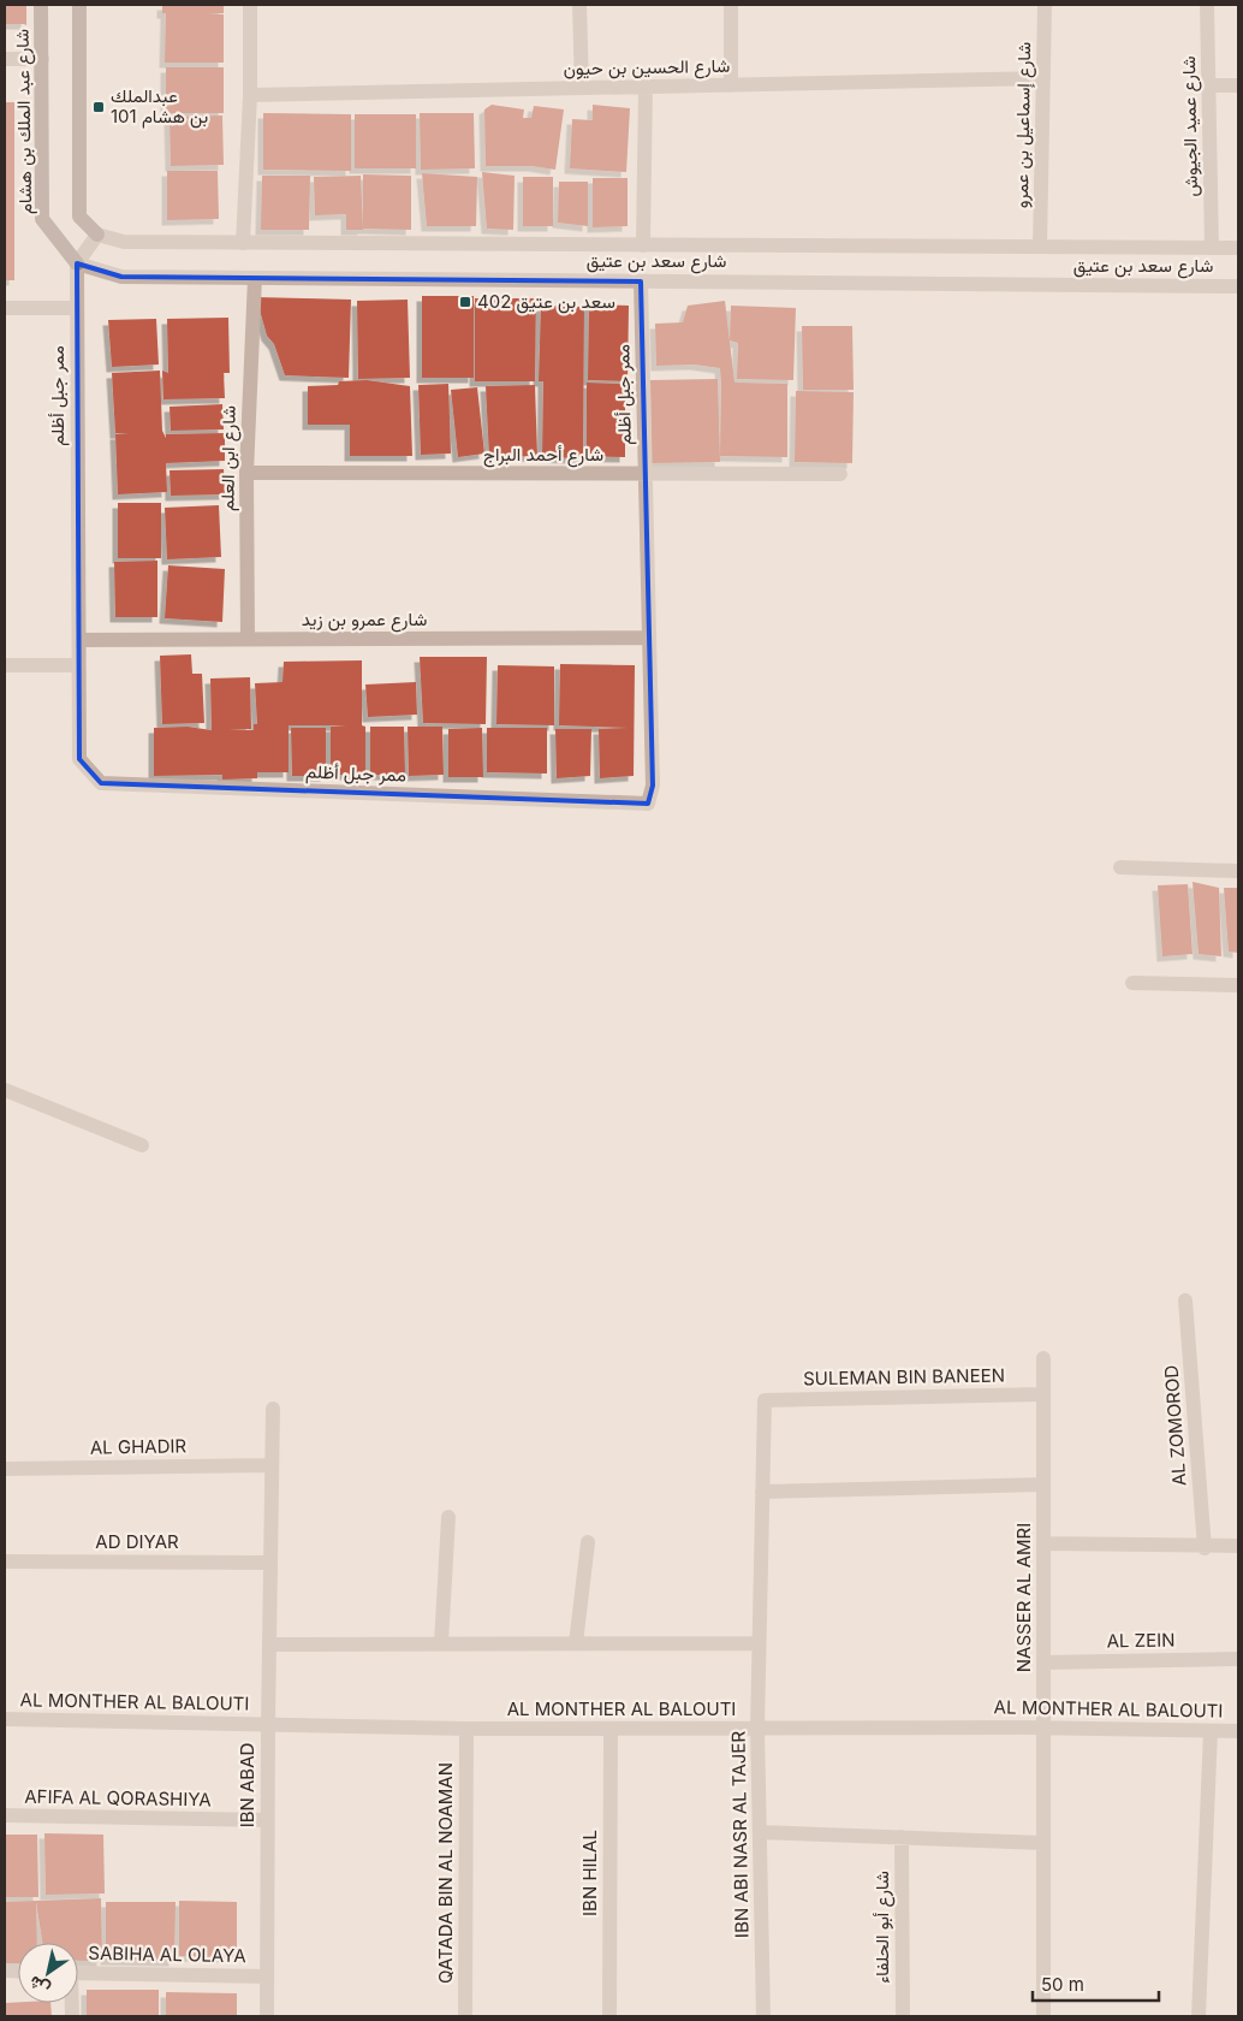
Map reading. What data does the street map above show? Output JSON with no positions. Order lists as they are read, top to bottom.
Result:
{
  "streets": {
    "main road": ["شارع عبد الملك بن هشام"],
    "street": [
      "شارع الحسين بن حيون",
      "شارع إسماعيل بن عمرو",
      "شارع عميد الجيوش",
      "شارع سعد بن عتيق",
      "ممر جبل أظلم",
      "شارع أحمد البراج",
      "شارع ابن العلم",
      "شارع عمرو بن زيد",
      "SULEMAN BIN BANEEN",
      "AL ZOMOROD",
      "AL GHADIR",
      "AD DIYAR",
      "NASSER AL AMRI",
      "AL ZEIN",
      "AL MONTHER AL BALOUTI",
      "IBN ABAD",
      "AFIFA AL QORASHIYA",
      "IBN ABI NASR AL TAJER",
      "QATADA BIN AL NOAMAN",
      "IBN HILAL",
      "شارع أبو الحلفاء",
      "SABIHA AL OLAYA"
    ]
  },
  "crossings": [
    ["شارع الحسين بن حيون", "شارع إسماعيل بن عمرو"],
    ["شارع عبد الملك بن هشام", "شارع سعد بن عتيق"],
    ["شارع عبد الملك بن هشام", "ممر جبل أظلم"],
    ["شارع إسماعيل بن عمرو", "شارع سعد بن عتيق"],
    ["شارع عميد الجيوش", "شارع سعد بن عتيق"],
    ["شارع سعد بن عتيق", "ممر جبل أظلم"],
    ["شارع سعد بن عتيق", "شارع ابن العلم"],
    ["ممر جبل أظلم", "شارع أحمد البراج"],
    ["ممر جبل أظلم", "شارع عمرو بن زيد"],
    ["شارع أحمد البراج", "شارع ابن العلم"],
    ["شارع ابن العلم", "شارع عمرو بن زيد"],
    ["SULEMAN BIN BANEEN", "NASSER AL AMRI"],
    ["SULEMAN BIN BANEEN", "IBN ABI NASR AL TAJER"],
    ["AL GHADIR", "IBN ABAD"],
    ["AD DIYAR", "IBN ABAD"],
    ["NASSER AL AMRI", "AL ZEIN"],
    ["NASSER AL AMRI", "AL MONTHER AL BALOUTI"],
    ["AL MONTHER AL BALOUTI", "IBN ABAD"],
    ["AL MONTHER AL BALOUTI", "IBN ABI NASR AL TAJER"],
    ["AL MONTHER AL BALOUTI", "QATADA BIN AL NOAMAN"],
    ["AL MONTHER AL BALOUTI", "IBN HILAL"],
    ["IBN ABAD", "AFIFA AL QORASHIYA"],
    ["IBN ABAD", "SABIHA AL OLAYA"]
  ],
  "places": {
    "transit": ["عبدالملك بن هشام 101", "سعد بن عتيق 402"]
  },
  "scale_bar": "50 m",
  "north": "bottom left"
}
